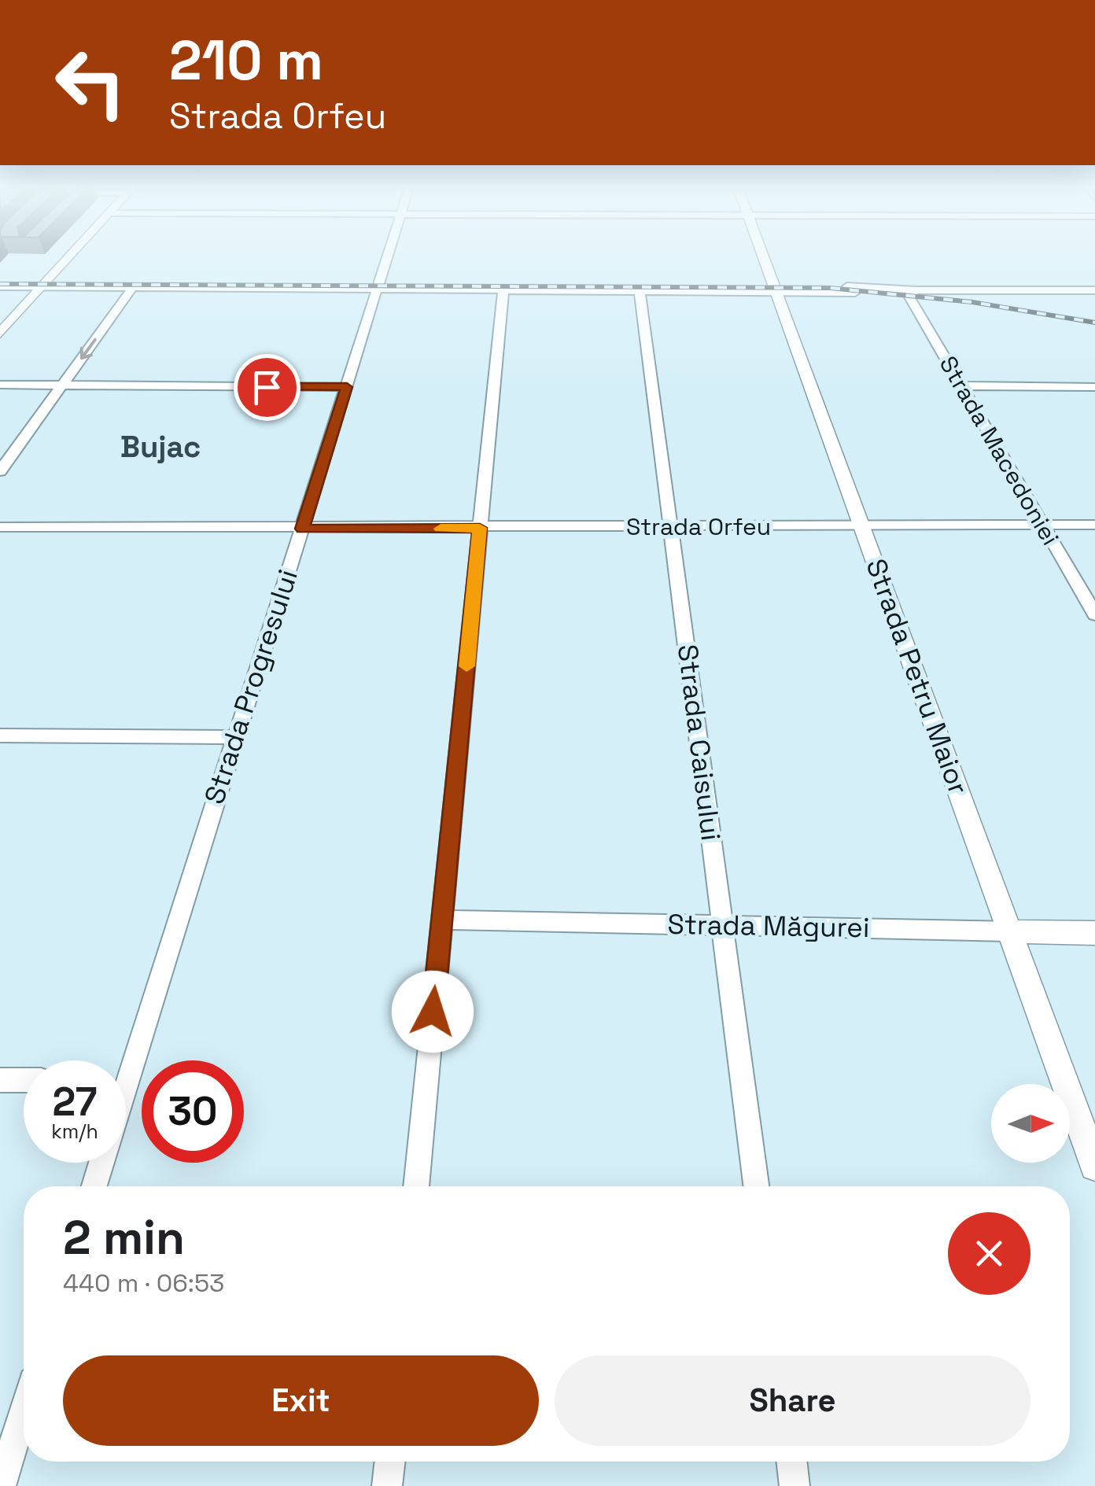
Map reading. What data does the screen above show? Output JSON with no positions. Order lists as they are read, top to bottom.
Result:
{
  "streets": {
    "street": [
      "Strada Macedoniei",
      "Strada Orfeu",
      "Strada Petru Maior",
      "Strada Progresului",
      "Strada Caisului",
      "Strada Măgurei"
    ]
  },
  "crossings": [
    ["Strada Macedoniei", "Strada Orfeu"],
    ["Strada Orfeu", "Strada Petru Maior"],
    ["Strada Orfeu", "Strada Progresului"],
    ["Strada Orfeu", "Strada Caisului"],
    ["Strada Petru Maior", "Strada Măgurei"],
    ["Strada Caisului", "Strada Măgurei"]
  ],
  "districts": ["Bujac"],
  "north": "right",
  "page": {
    "turn": ["210 m", "Strada Orfeu"],
    "speed": "27 km/h",
    "limit": "30",
    "heading": ["2 min", "440 m · 06:53"],
    "buttons": ["Exit", "Share"]
  }
}
